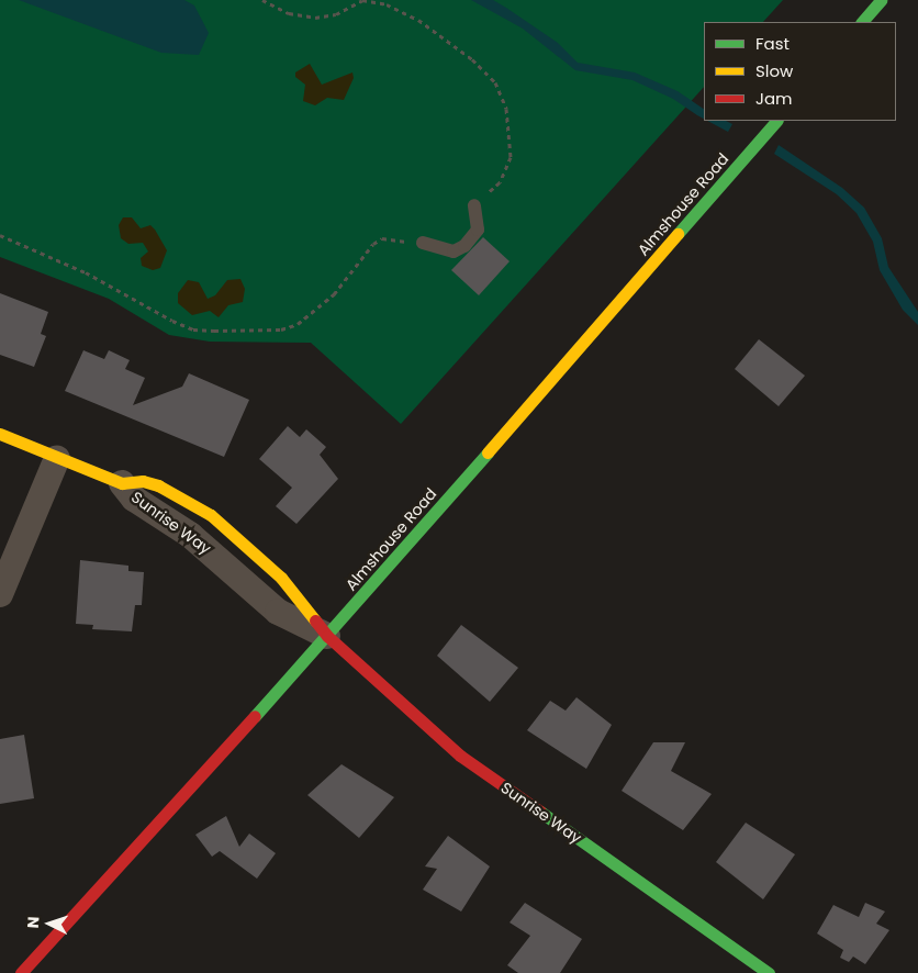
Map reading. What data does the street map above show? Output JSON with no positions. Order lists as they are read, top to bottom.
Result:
{
  "streets": {
    "main road": ["Almshouse Road", "Sunrise Way"]
  },
  "crossings": [
    ["Almshouse Road", "Sunrise Way"]
  ],
  "legend": ["Fast", "Slow", "Jam"],
  "north": "left"
}
